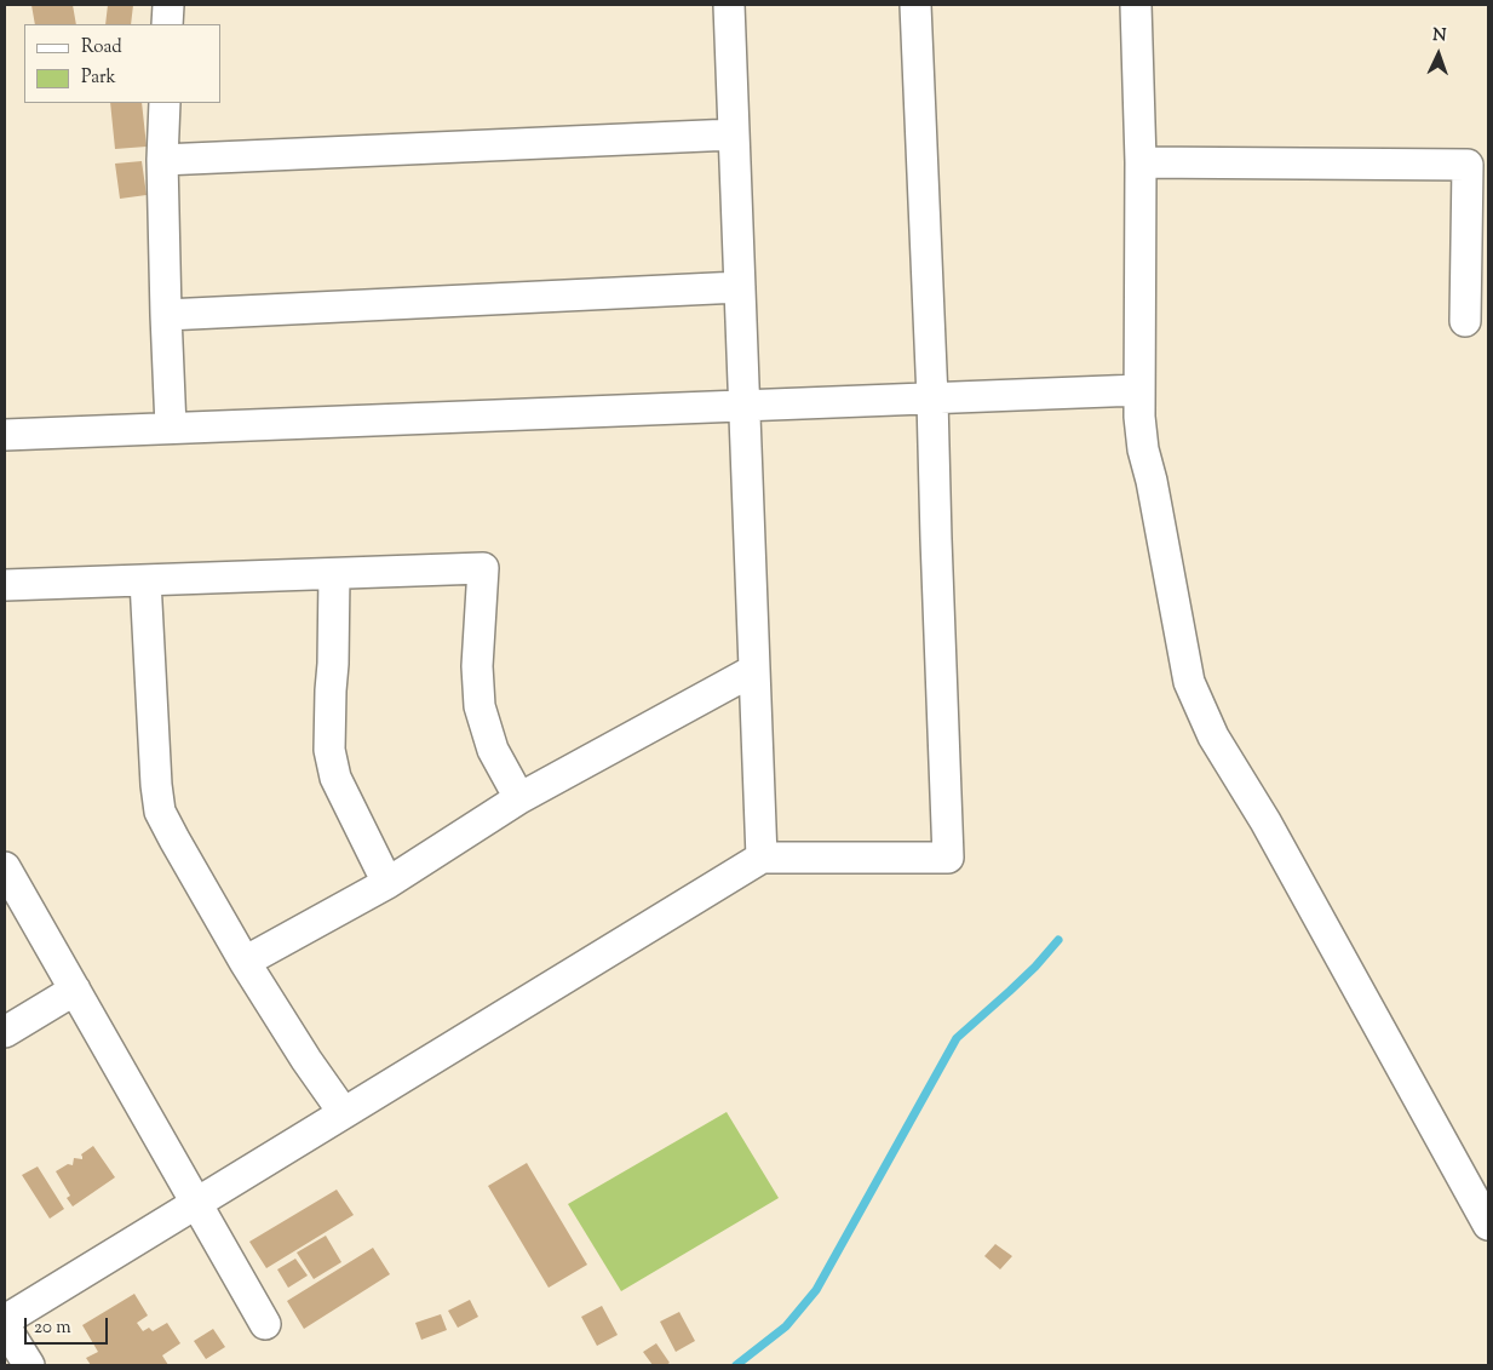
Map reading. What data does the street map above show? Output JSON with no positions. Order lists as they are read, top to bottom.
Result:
{
  "legend": ["Road", "Park"],
  "scale_bar": "20 m",
  "north": "top"
}
